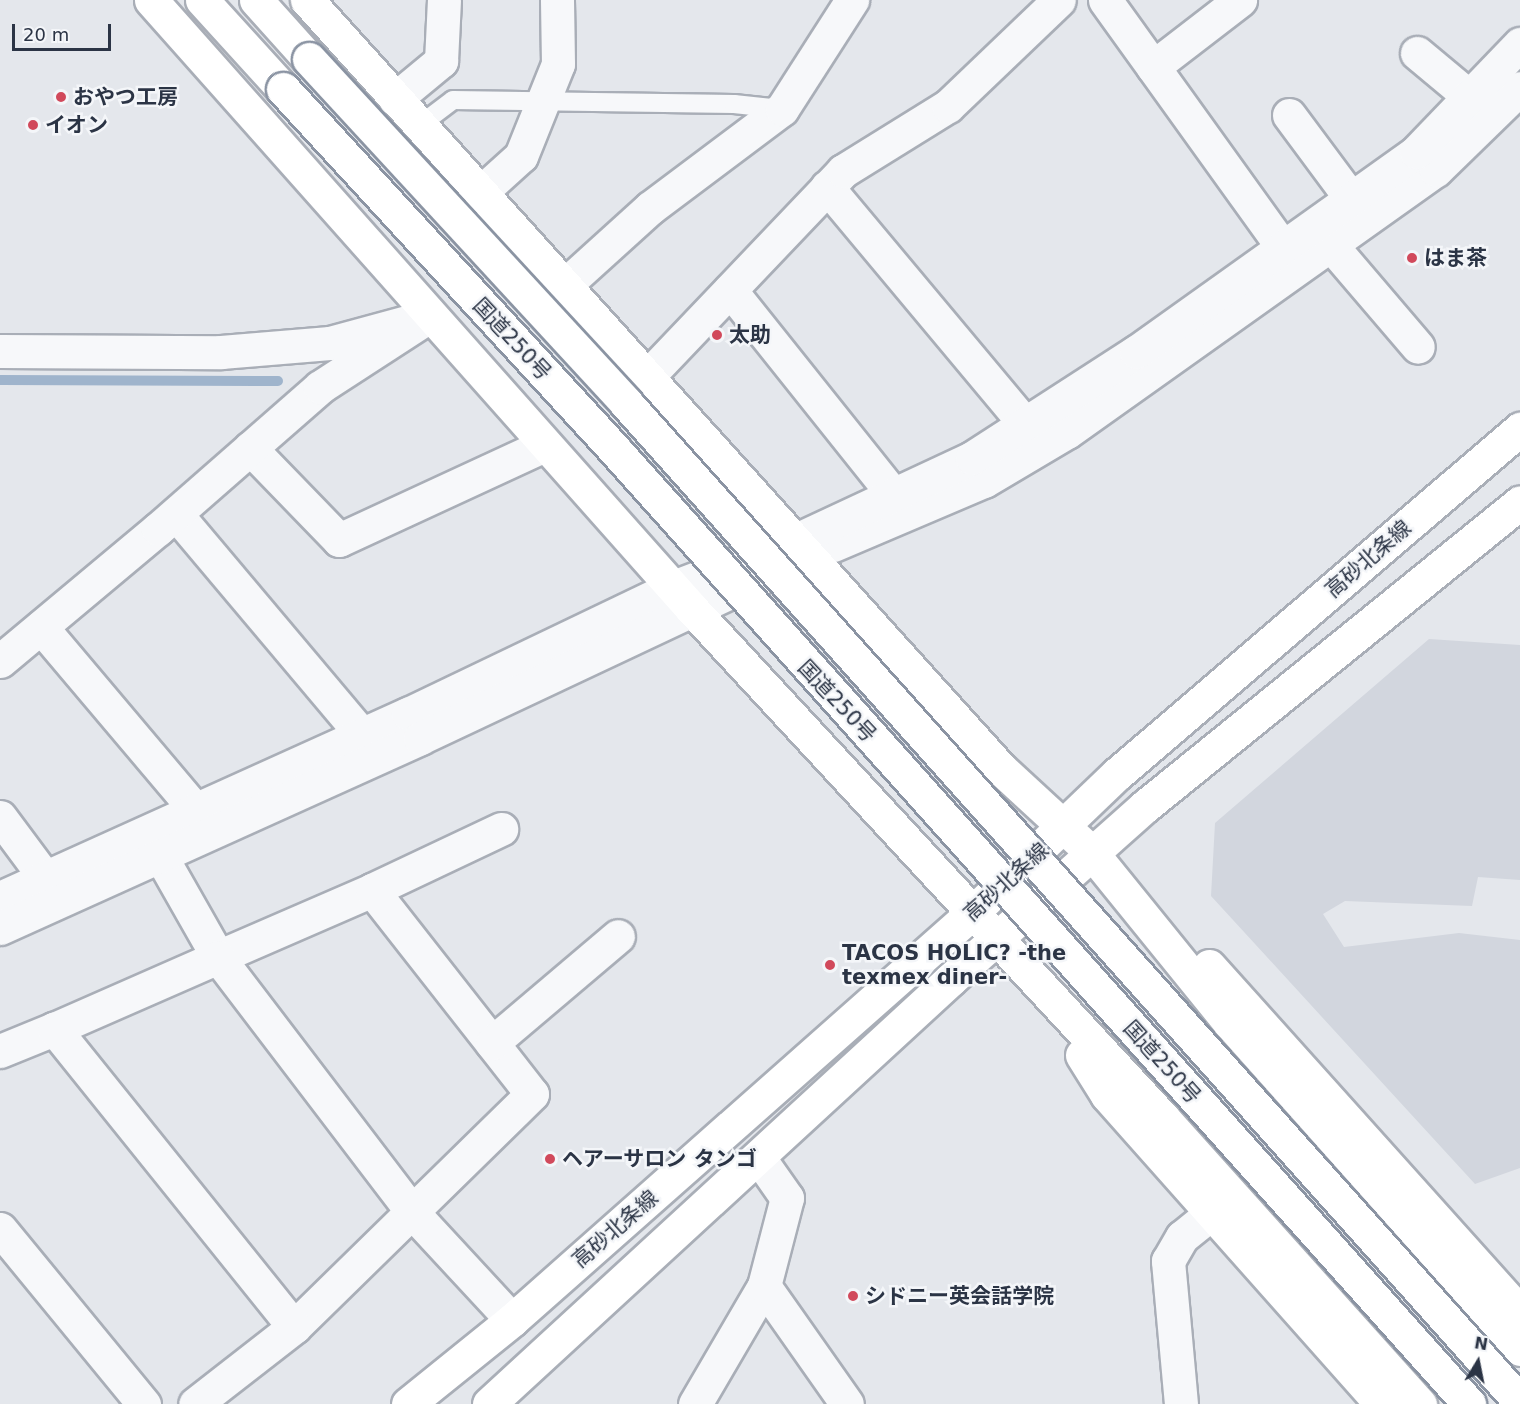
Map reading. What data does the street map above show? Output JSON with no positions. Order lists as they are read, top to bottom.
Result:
{
  "streets": {
    "main road": ["国道250号", "高砂北条線"]
  },
  "places": [
    "おやつ工房",
    "イオン",
    "はま茶",
    "太助",
    "TACOS HOLIC? -the texmex diner-",
    "ヘアーサロン タンゴ",
    "シドニー英会話学院"
  ],
  "scale_bar": "20 m",
  "north": "top"
}
